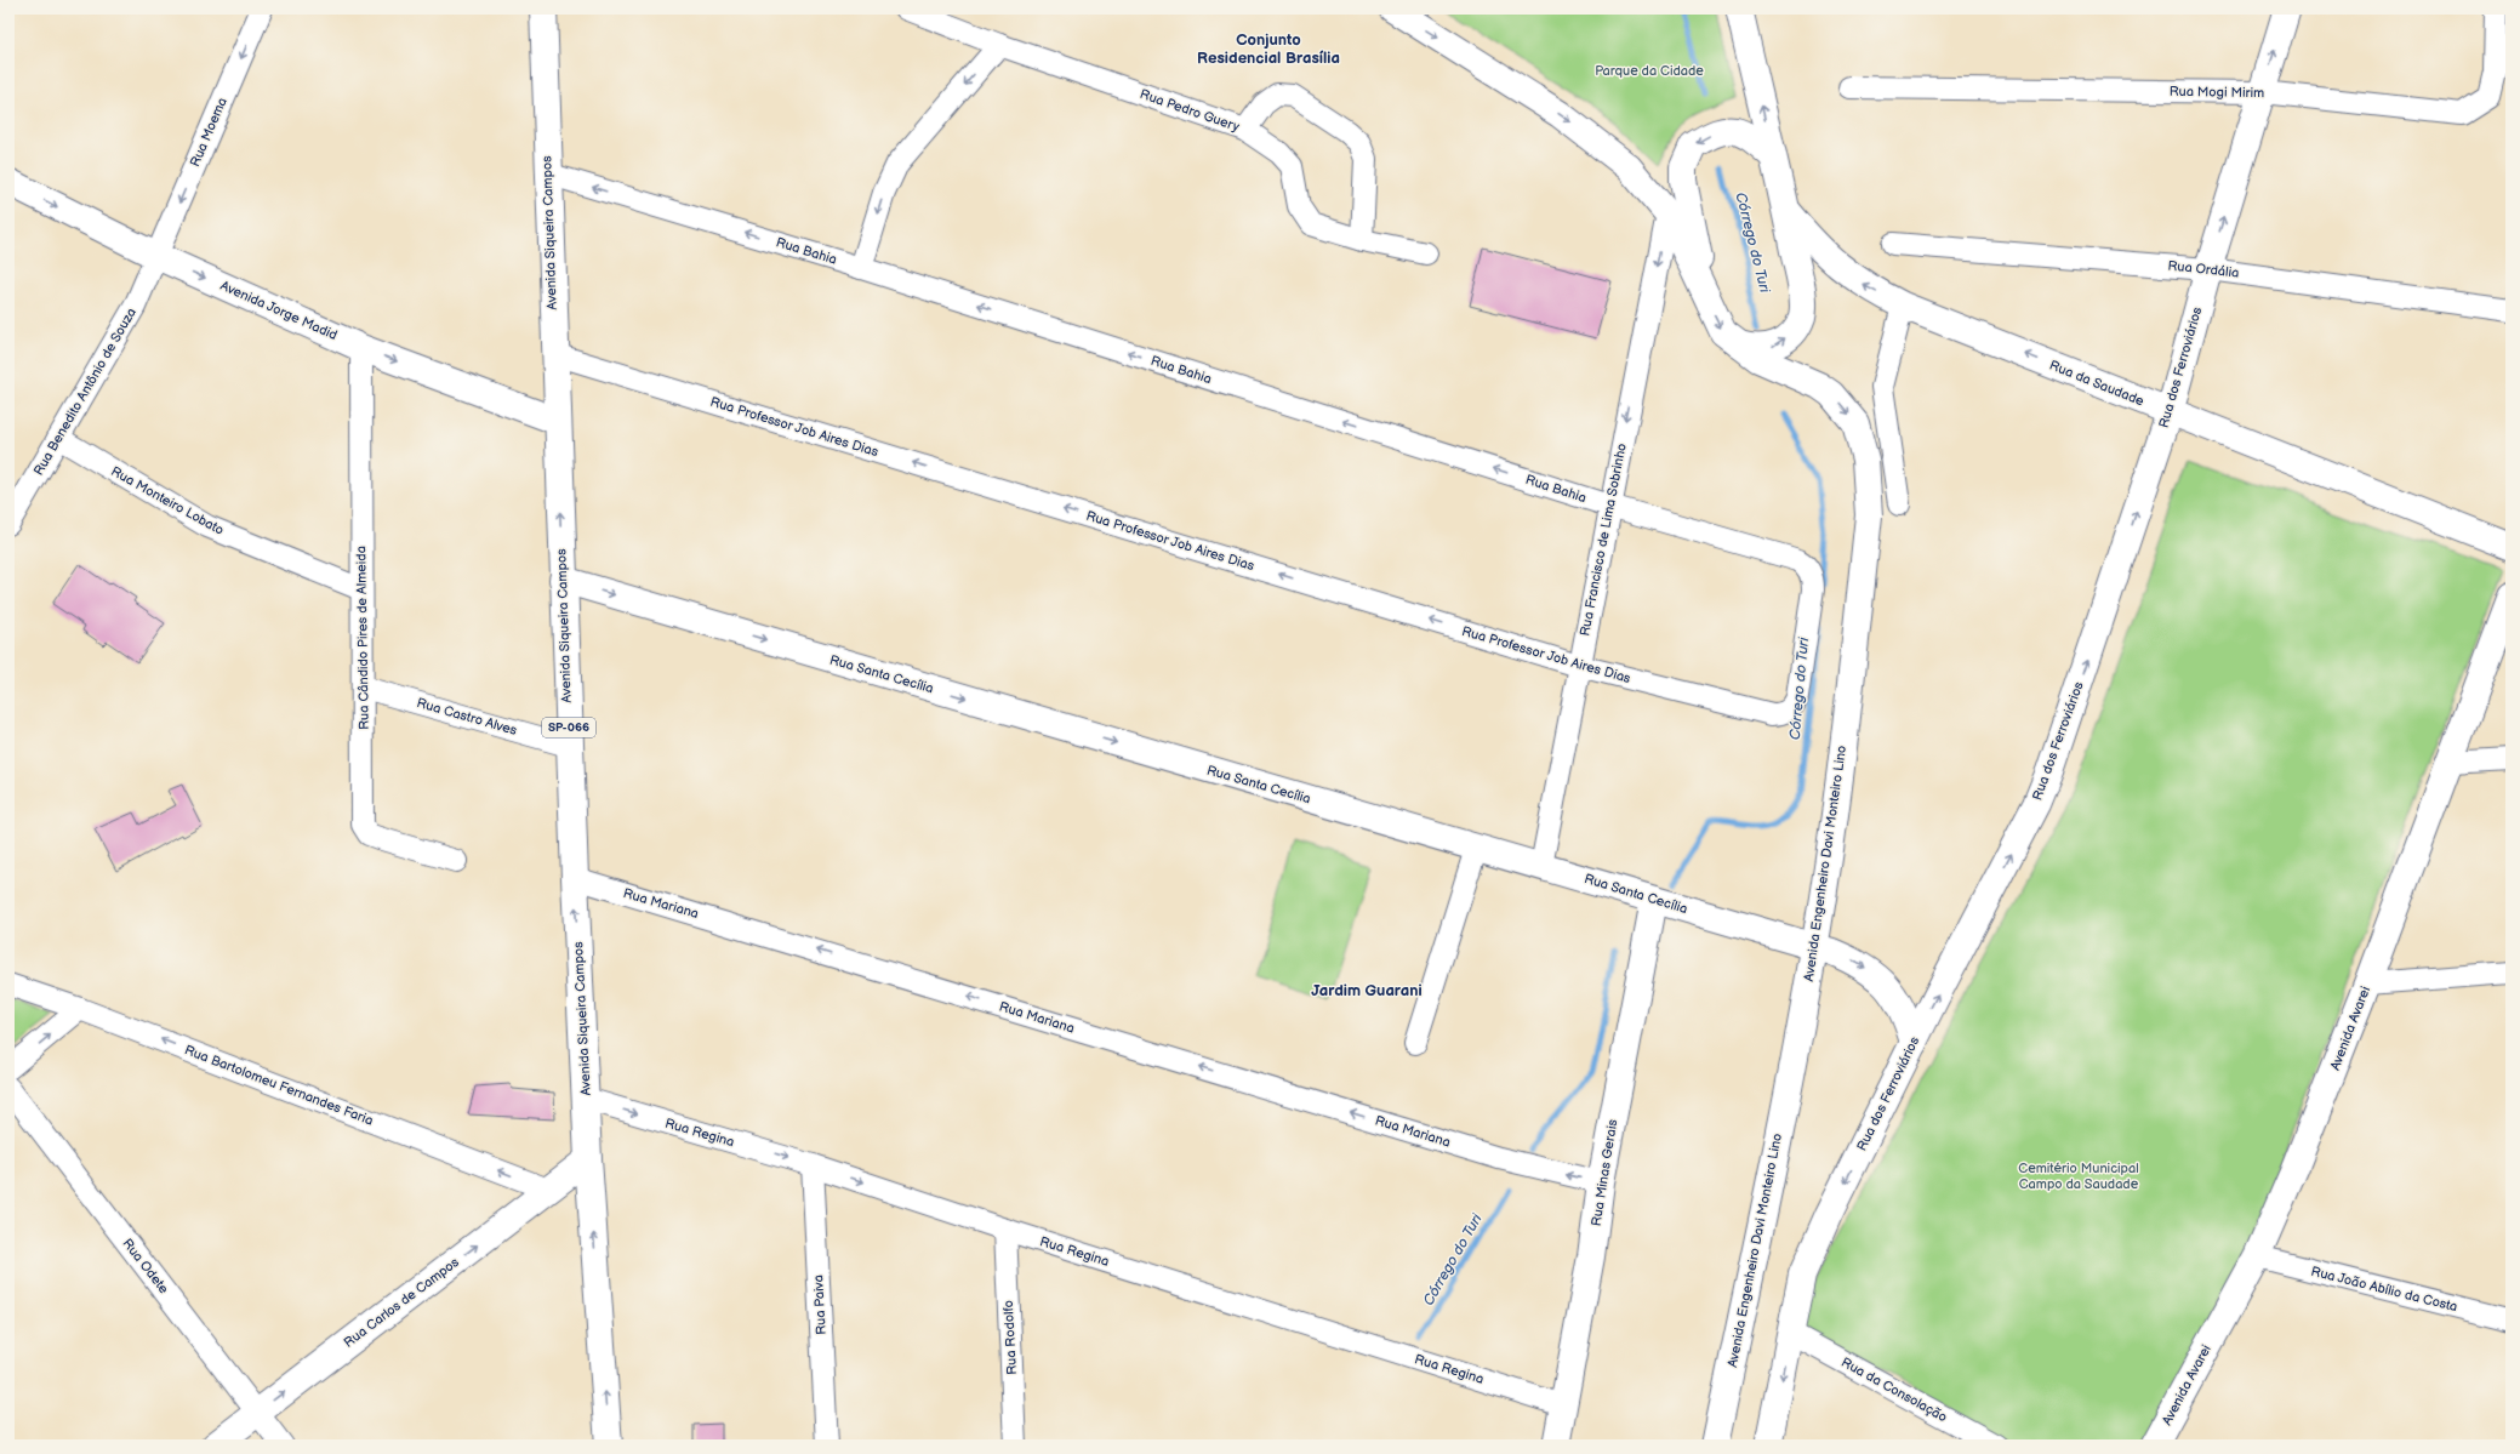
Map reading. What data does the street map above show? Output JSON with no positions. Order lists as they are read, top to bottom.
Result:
{
  "streets": {
    "main road": [
      "Avenida Siqueira Campos",
      "Avenida Jorge Madid",
      "Rua dos Ferroviários",
      "Rua da Saudade",
      "Rua Santa Cecília",
      "SP-066",
      "Avenida Engenheiro Davi Monteiro Lino",
      "Avenida Avarei",
      "Rua Minas Gerais",
      "Rua Carlos de Campos"
    ],
    "street": [
      "Rua Mogi Mirim",
      "Rua Pedro Guery",
      "Rua Moema",
      "Rua Bahia",
      "Rua Ordália",
      "Rua Benedito Antônio de Souza",
      "Rua Professor Job Aires Dias",
      "Rua Monteiro Lobato",
      "Rua Francisco de Lima Sobrinho",
      "Rua Cândido Pires de Almeida",
      "Rua Castro Alves",
      "Rua Mariana",
      "Rua Bartolomeu Fernandes Faria",
      "Rua Regina",
      "Rua Odete",
      "Rua João Abílio da Costa",
      "Rua Paiva",
      "Rua Rodolfo",
      "Rua da Consolação"
    ]
  },
  "crossings": [
    ["Rua Mogi Mirim", "Rua dos Ferroviários"],
    ["Rua Moema", "Avenida Jorge Madid"],
    ["Rua Moema", "Rua Benedito Antônio de Souza"],
    ["Avenida Siqueira Campos", "Rua Bahia"],
    ["Avenida Siqueira Campos", "Avenida Jorge Madid"],
    ["Avenida Siqueira Campos", "Rua Professor Job Aires Dias"],
    ["Avenida Siqueira Campos", "Rua Santa Cecília"],
    ["Avenida Siqueira Campos", "Rua Castro Alves"],
    ["Avenida Siqueira Campos", "Rua Mariana"],
    ["Avenida Siqueira Campos", "Rua Regina"],
    ["Avenida Siqueira Campos", "Rua Carlos de Campos"],
    ["Rua Bahia", "Rua Professor Job Aires Dias"],
    ["Rua Bahia", "Rua Francisco de Lima Sobrinho"],
    ["Rua Ordália", "Rua dos Ferroviários"],
    ["Avenida Jorge Madid", "Rua Benedito Antônio de Souza"],
    ["Avenida Jorge Madid", "Rua Cândido Pires de Almeida"],
    ["Rua dos Ferroviários", "Rua da Saudade"],
    ["Rua dos Ferroviários", "Rua Santa Cecília"],
    ["Rua dos Ferroviários", "Rua da Consolação"],
    ["Rua Benedito Antônio de Souza", "Rua Monteiro Lobato"],
    ["Rua Professor Job Aires Dias", "Rua Francisco de Lima Sobrinho"],
    ["Rua Monteiro Lobato", "Rua Cândido Pires de Almeida"],
    ["Rua Francisco de Lima Sobrinho", "Rua Santa Cecília"],
    ["Rua Francisco de Lima Sobrinho", "Avenida Engenheiro Davi Monteiro Lino"],
    ["Rua Cândido Pires de Almeida", "Rua Castro Alves"],
    ["Rua Santa Cecília", "Avenida Engenheiro Davi Monteiro Lino"],
    ["Rua Santa Cecília", "Rua Minas Gerais"],
    ["Rua Mariana", "Rua Minas Gerais"],
    ["Avenida Avarei", "Rua João Abílio da Costa"],
    ["Rua Bartolomeu Fernandes Faria", "Rua Carlos de Campos"],
    ["Rua Regina", "Rua Minas Gerais"],
    ["Rua Regina", "Rua Paiva"],
    ["Rua Regina", "Rua Rodolfo"],
    ["Rua Odete", "Rua Carlos de Campos"]
  ],
  "one_way": [
    "Rua Moema",
    "Avenida Siqueira Campos",
    "Rua Bahia",
    "Avenida Jorge Madid",
    "Rua da Saudade",
    "Rua Professor Job Aires Dias",
    "Rua Francisco de Lima Sobrinho",
    "Rua Santa Cecília",
    "Rua Mariana",
    "Rua Bartolomeu Fernandes Faria",
    "Rua Regina",
    "Rua Carlos de Campos"
  ],
  "districts": ["Conjunto Residencial Brasília", "Jardim Guarani"],
  "water": ["Córrego do Turi"],
  "parks": ["Parque da Cidade", "Cemitério Municipal Campo da Saudade"]
}
